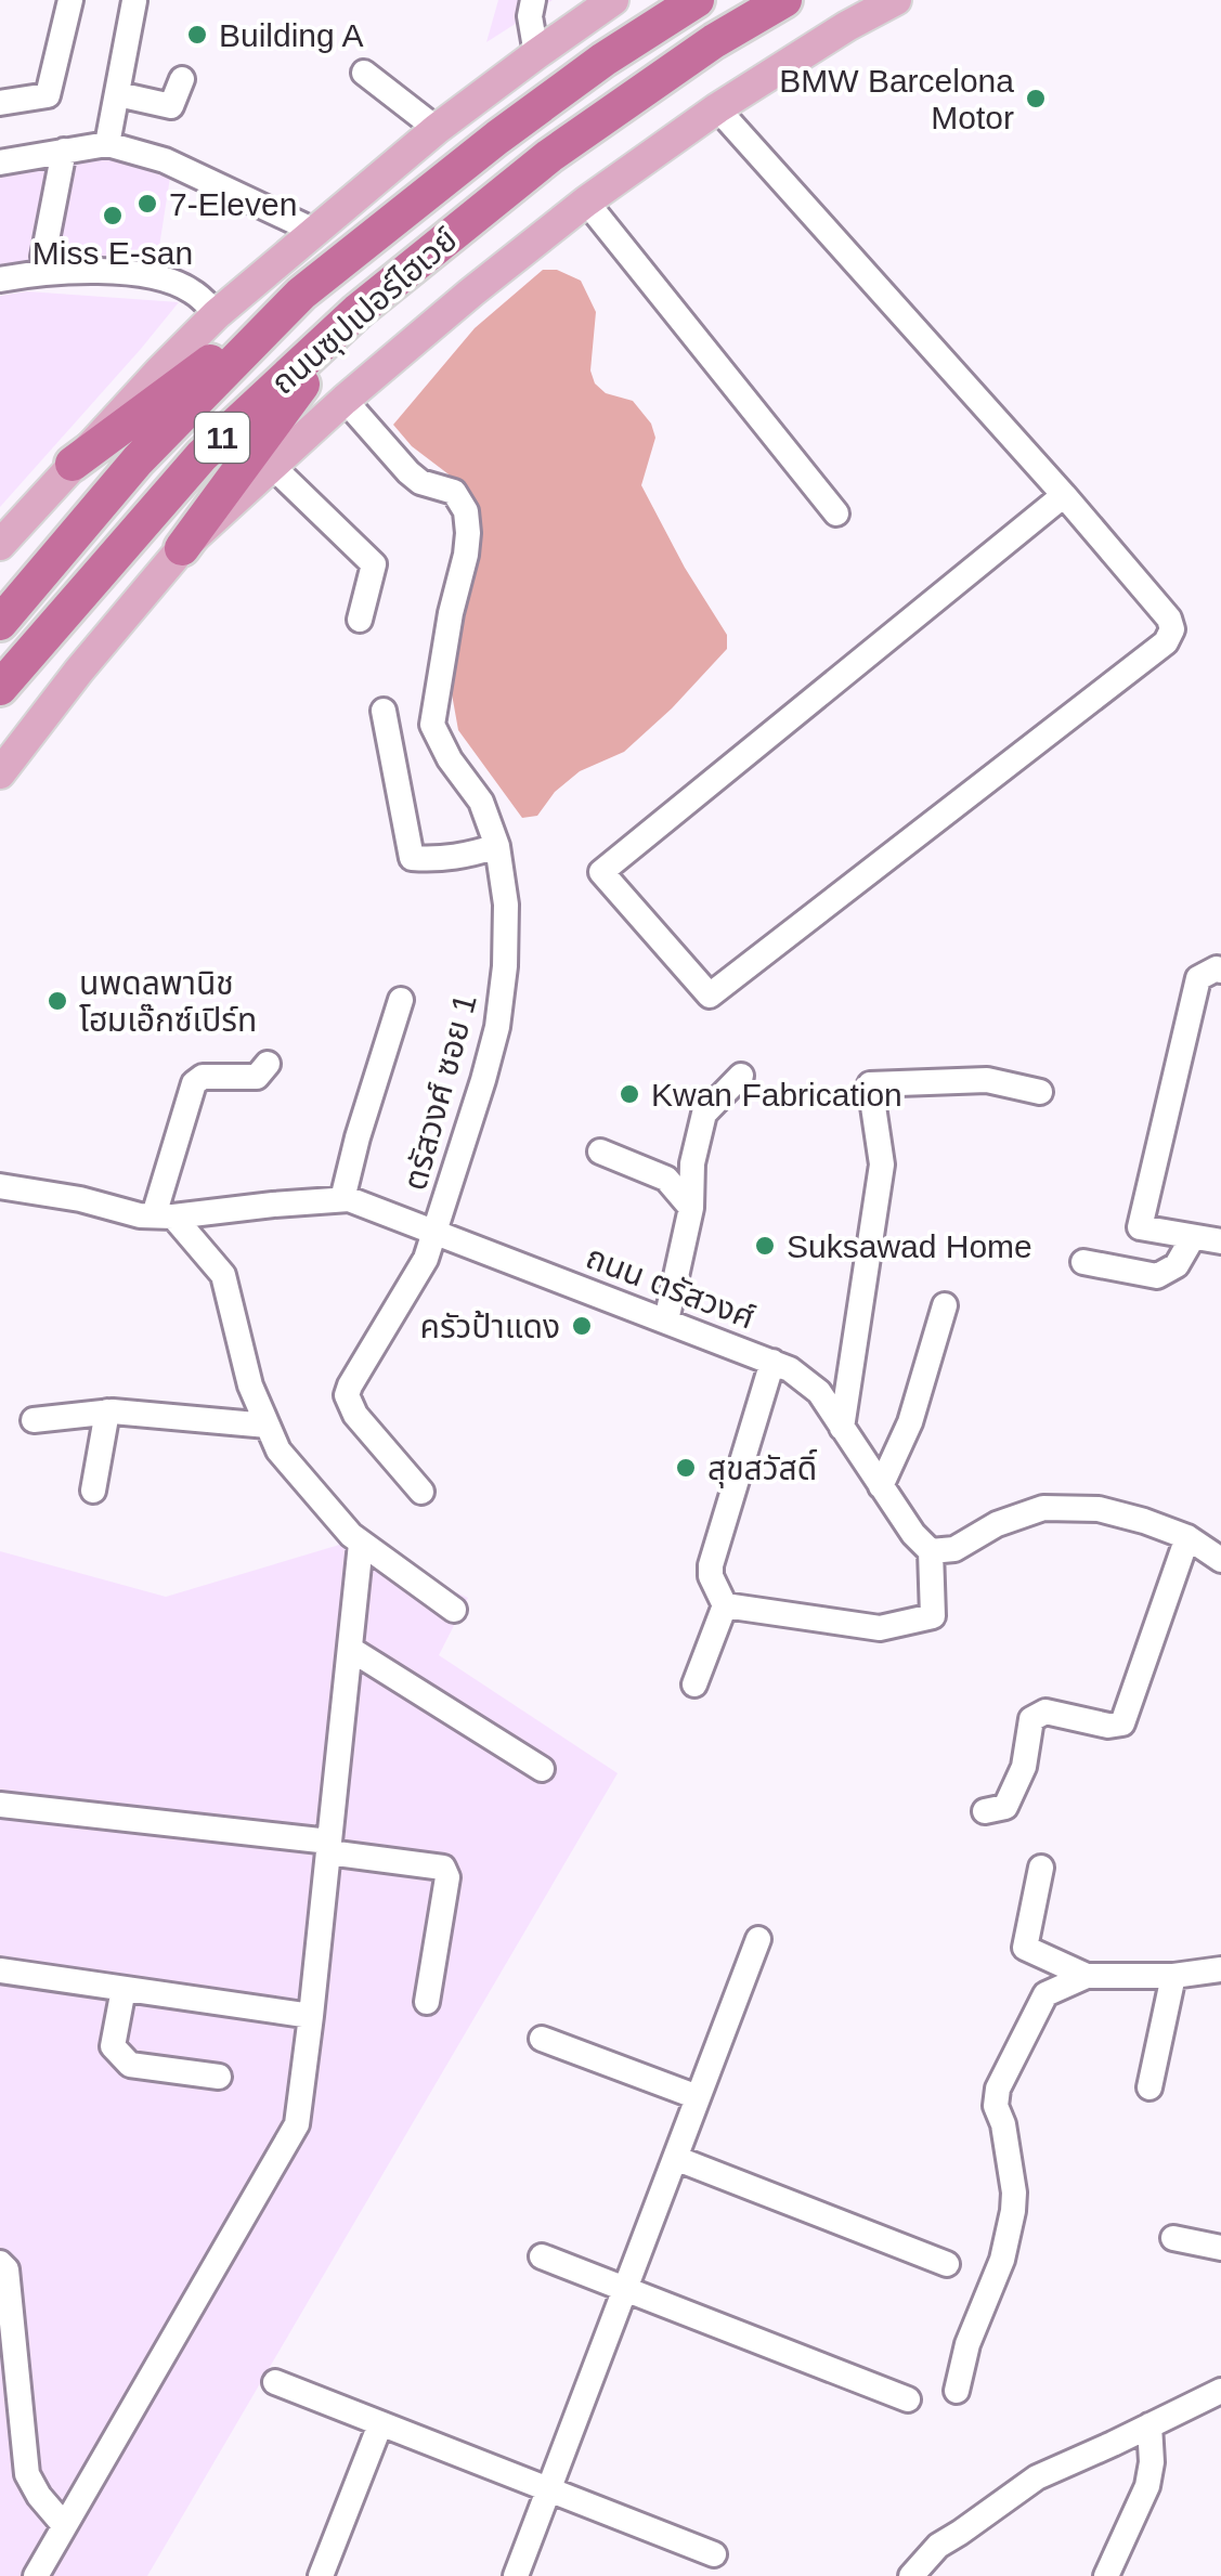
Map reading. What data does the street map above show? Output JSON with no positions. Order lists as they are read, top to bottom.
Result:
{
  "streets": {
    "highway": ["ถนนซุปเปอร์ไฮเวย์", "11"],
    "street": ["ตรัสวงศ์ ซอย 1", "ถนน ตรัสวงศ์"]
  },
  "crossings": [
    ["ตรัสวงศ์ ซอย 1", "ถนน ตรัสวงศ์"]
  ],
  "places": [
    "Building A",
    "BMW Barcelona Motor",
    "7-Eleven",
    "Miss E-san",
    "นพดลพานิช โฮมเอ๊กซ์เปิร์ท",
    "Kwan Fabrication",
    "Suksawad Home",
    "ครัวป้าแดง",
    "สุขสวัสดิ์"
  ]
}
